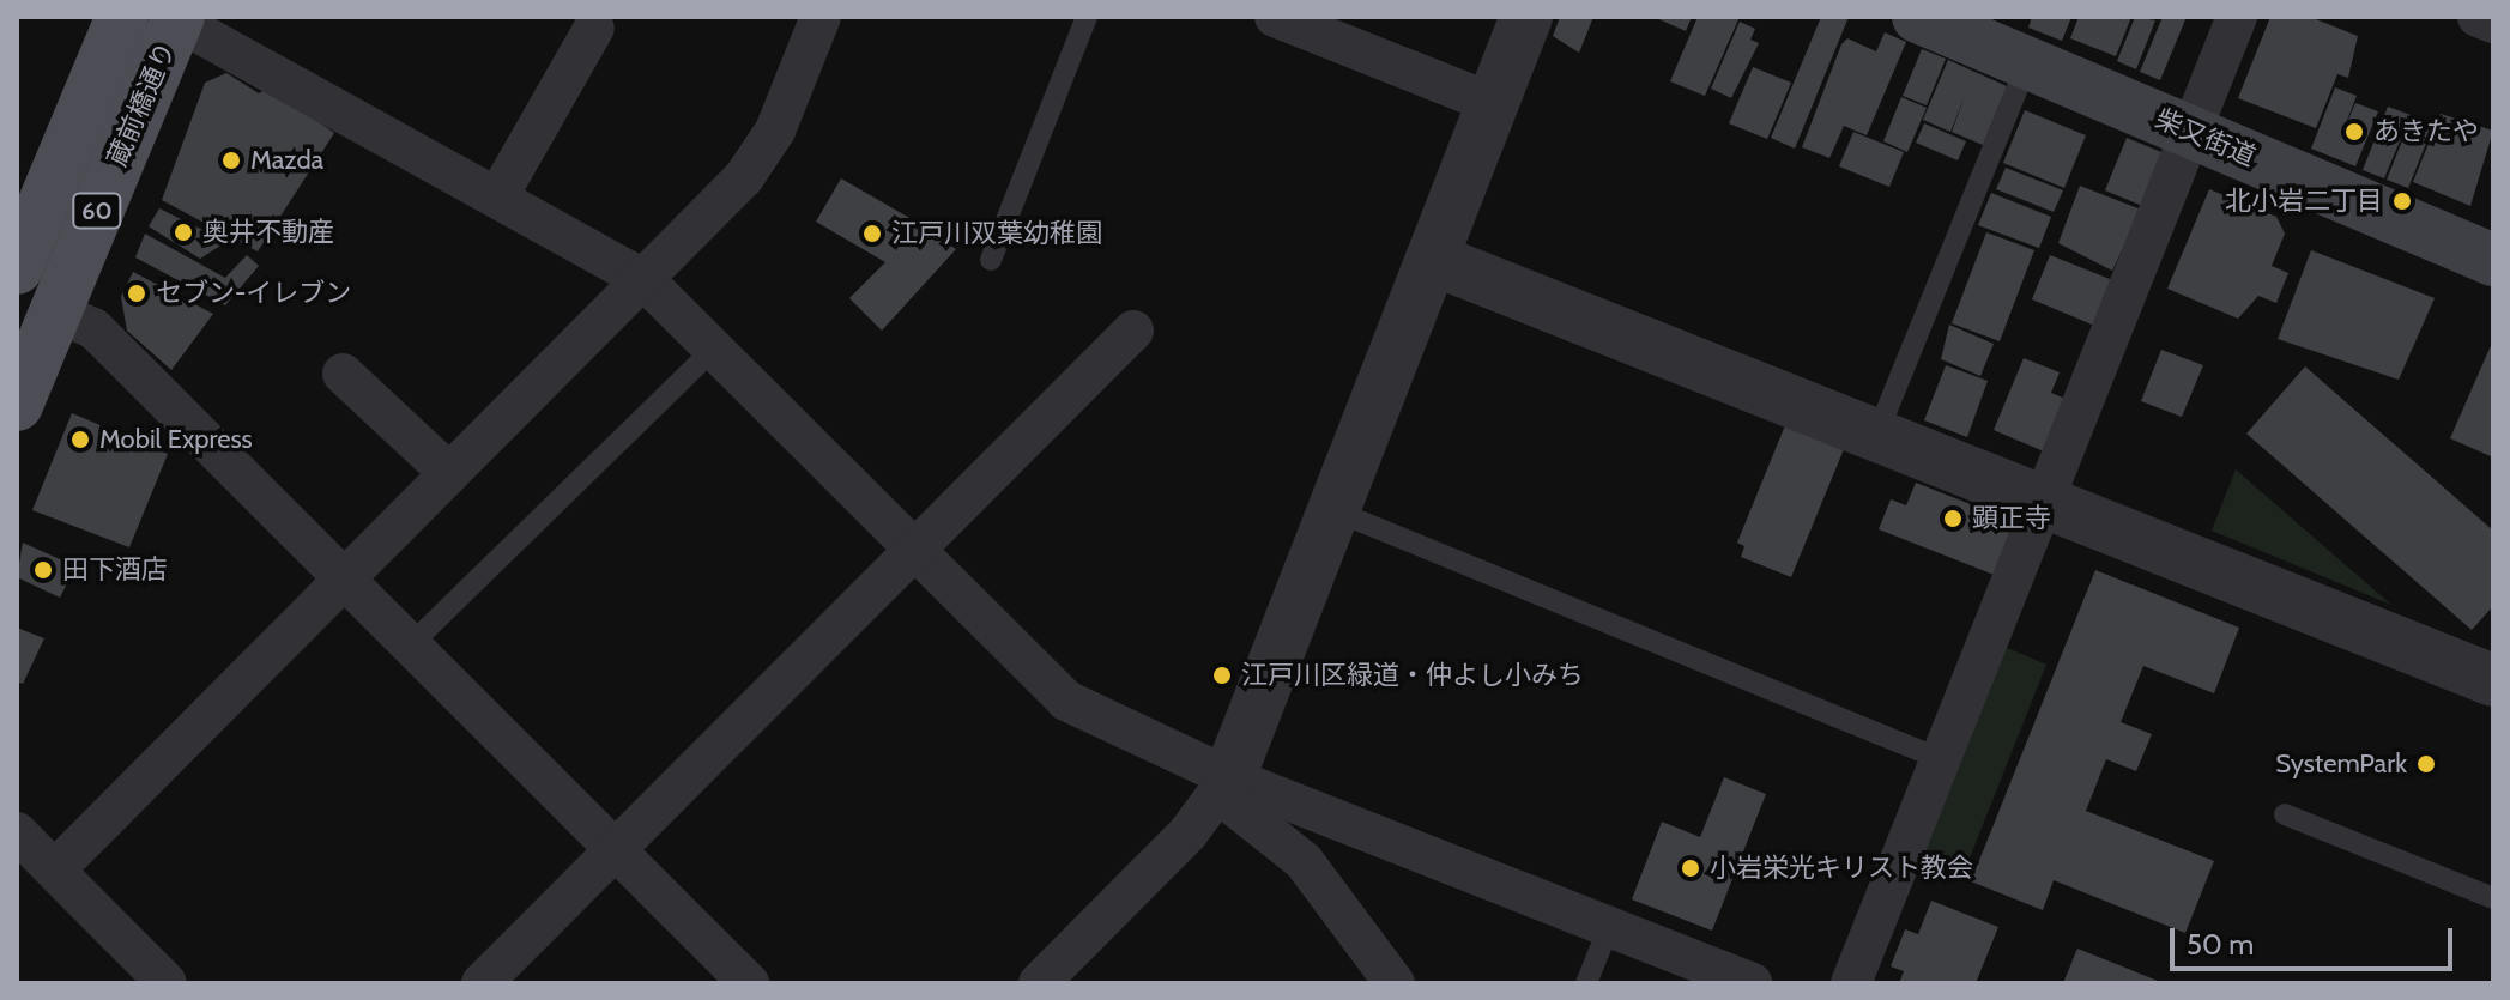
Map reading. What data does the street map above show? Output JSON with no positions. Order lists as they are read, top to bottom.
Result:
{
  "streets": {
    "main road": ["蔵前橋通り", "柴又街道", "60"]
  },
  "places": [
    "あきたや",
    "Mazda",
    "北小岩二丁目",
    "奥井不動産",
    "江戸川双葉幼稚園",
    "セブン-イレブン",
    "Mobil Express",
    "顕正寺",
    "田下酒店",
    "江戸川区緑道・仲よし小みち",
    "SystemPark",
    "小岩栄光キリスト教会"
  ],
  "scale_bar": "50 m"
}
